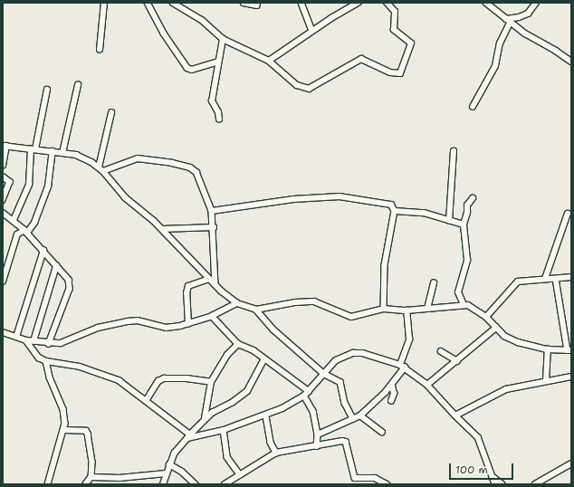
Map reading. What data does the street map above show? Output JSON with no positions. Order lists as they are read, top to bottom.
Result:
{
  "scale_bar": "100 m"
}
